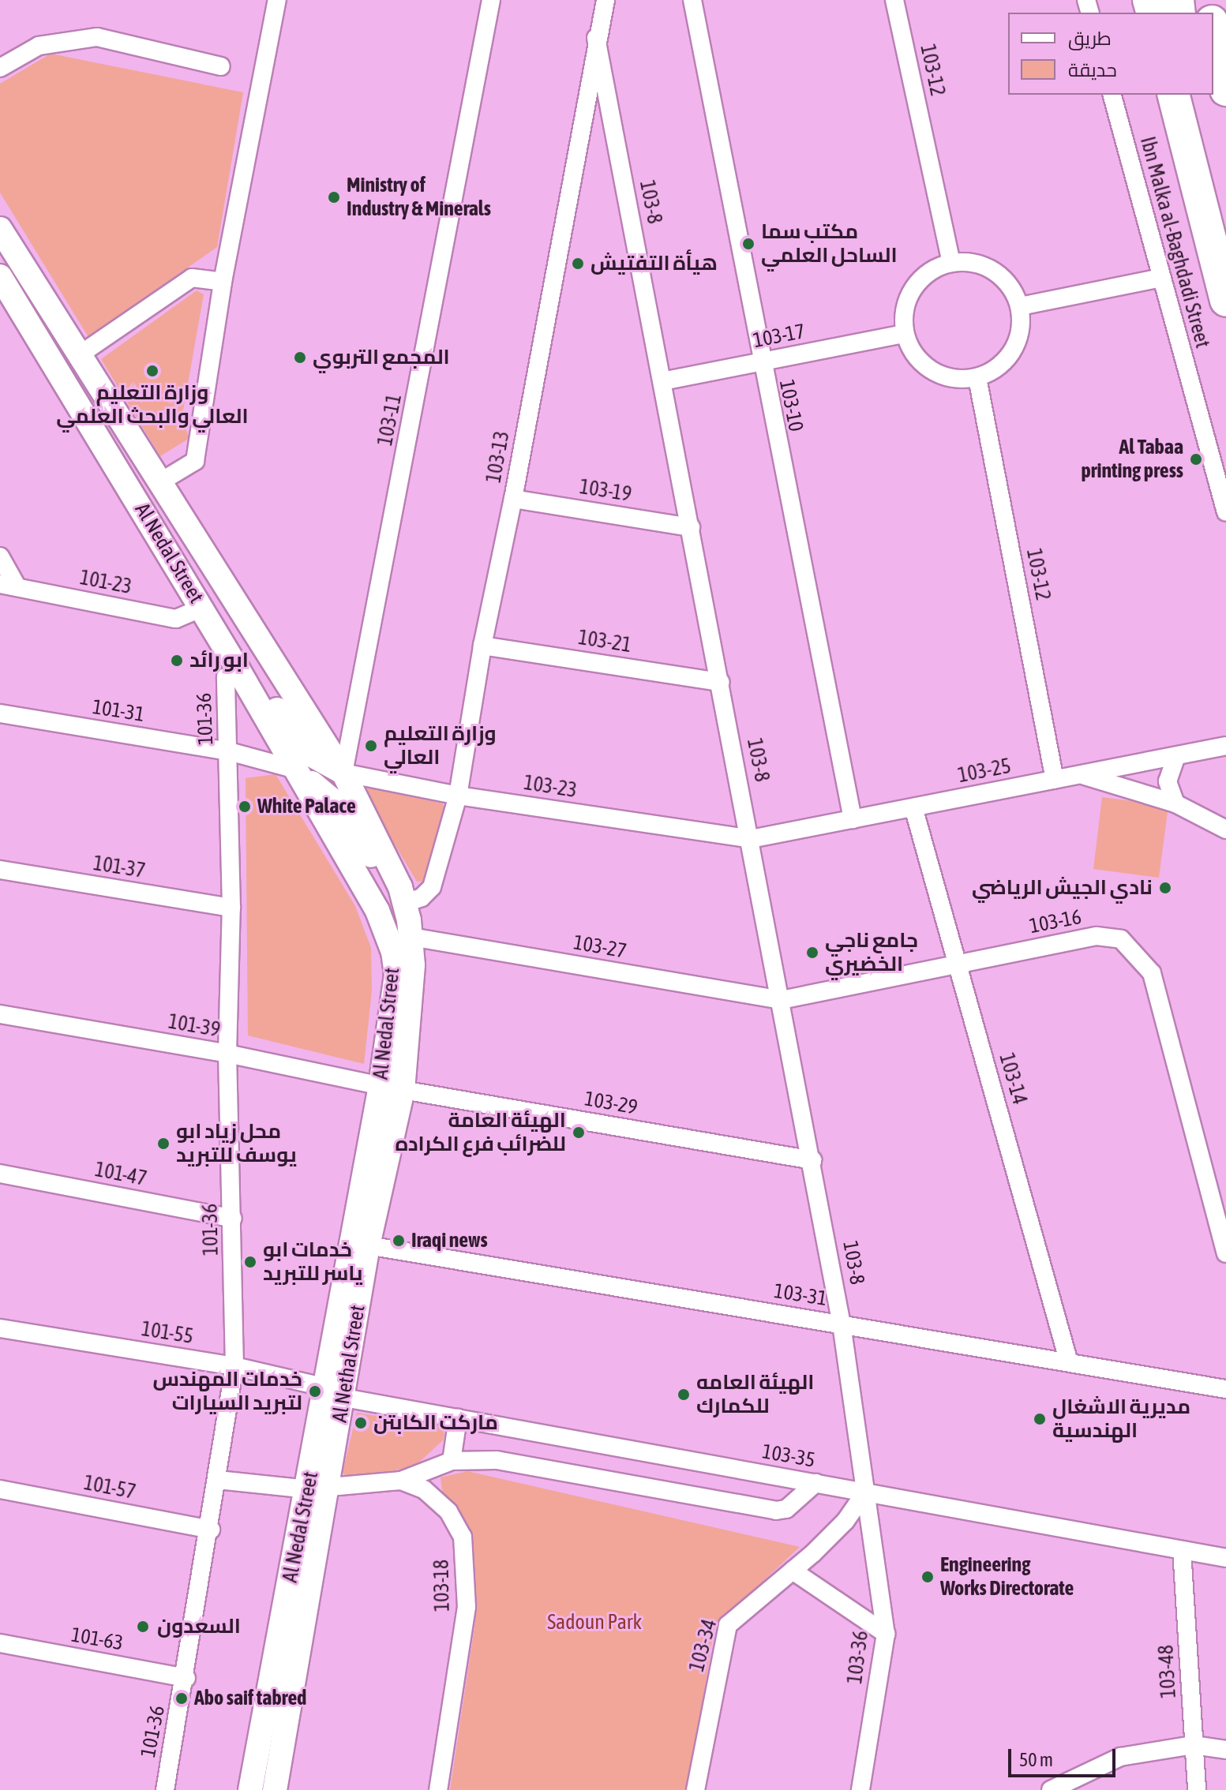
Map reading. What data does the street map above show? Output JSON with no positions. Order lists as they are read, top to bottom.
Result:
{
  "streets": {
    "main road": ["Al Nedal Street", "Al Nethal Street"],
    "street": [
      "103-12",
      "103-8",
      "Ibn Malka al-Baghdadi Street",
      "103-17",
      "103-10",
      "103-11",
      "103-13",
      "103-19",
      "101-23",
      "103-21",
      "101-31",
      "101-36",
      "103-25",
      "103-23",
      "101-37",
      "103-16",
      "103-27",
      "101-39",
      "103-14",
      "103-29",
      "101-47",
      "103-31",
      "101-55",
      "103-35",
      "101-57",
      "103-18",
      "101-63",
      "103-34",
      "103-36",
      "103-48"
    ]
  },
  "crossings": [
    ["103-12", "103-17"],
    ["103-12", "103-25"],
    ["103-8", "103-17"],
    ["103-8", "103-13"],
    ["103-8", "103-19"],
    ["103-8", "103-21"],
    ["103-8", "103-25"],
    ["103-8", "103-23"],
    ["103-8", "103-16"],
    ["103-8", "103-27"],
    ["103-8", "103-29"],
    ["103-8", "103-31"],
    ["103-8", "103-35"],
    ["103-8", "103-34"],
    ["103-8", "103-36"],
    ["103-17", "103-10"],
    ["103-10", "103-25"],
    ["103-11", "Al Nedal Street"],
    ["103-11", "103-23"],
    ["103-13", "103-19"],
    ["103-13", "Al Nedal Street"],
    ["103-13", "103-21"],
    ["103-13", "103-23"],
    ["Al Nedal Street", "101-23"],
    ["Al Nedal Street", "101-31"],
    ["Al Nedal Street", "101-36"],
    ["Al Nedal Street", "103-23"],
    ["Al Nedal Street", "103-27"],
    ["Al Nedal Street", "101-39"],
    ["Al Nedal Street", "103-29"],
    ["Al Nedal Street", "101-55"],
    ["Al Nedal Street", "Al Nethal Street"],
    ["Al Nedal Street", "103-35"],
    ["101-31", "101-36"],
    ["101-36", "101-37"],
    ["101-36", "101-39"],
    ["101-36", "101-47"],
    ["101-36", "101-55"],
    ["101-36", "101-57"],
    ["101-36", "101-63"],
    ["103-25", "103-23"],
    ["103-25", "103-14"],
    ["103-16", "103-27"],
    ["103-16", "103-14"],
    ["103-27", "Al Nethal Street"],
    ["101-39", "103-29"],
    ["101-39", "Al Nethal Street"],
    ["103-14", "103-31"],
    ["103-29", "Al Nethal Street"],
    ["103-31", "Al Nethal Street"],
    ["101-55", "Al Nethal Street"],
    ["101-55", "103-35"],
    ["Al Nethal Street", "103-35"],
    ["103-35", "103-34"],
    ["103-35", "103-36"],
    ["103-35", "103-48"],
    ["103-34", "103-36"]
  ],
  "parks": ["Sadoun Park"],
  "places": [
    "Ministry of Industry & Minerals",
    "مكتب سما الساحل العلمي",
    "هيأة التفتيش",
    "المجمع التربوي",
    "وزارة التعليم العالي والبحث العلمي",
    "Al Tabaa printing press",
    "ابو رائد",
    "وزارة التعليم العالي",
    "White Palace",
    "نادي الجيش الرياضي",
    "جامع ناجي الخضيري",
    "الهيئة العامة للضرائب فرع الكراده",
    "محل زياد ابو يوسف للتبريد",
    "Iraqi news",
    "خدمات ابو ياسر للتبريد",
    "خدمات المهندس لتبريد السيارات",
    "الهيئة العامه للكمارك",
    "مديرية الاشغال الهندسية",
    "ماركت الكابتن",
    "Engineering Works Directorate",
    "السعدون",
    "Abo saif tabred"
  ],
  "legend": ["طريق", "حديقة"],
  "scale_bar": "50 m"
}
